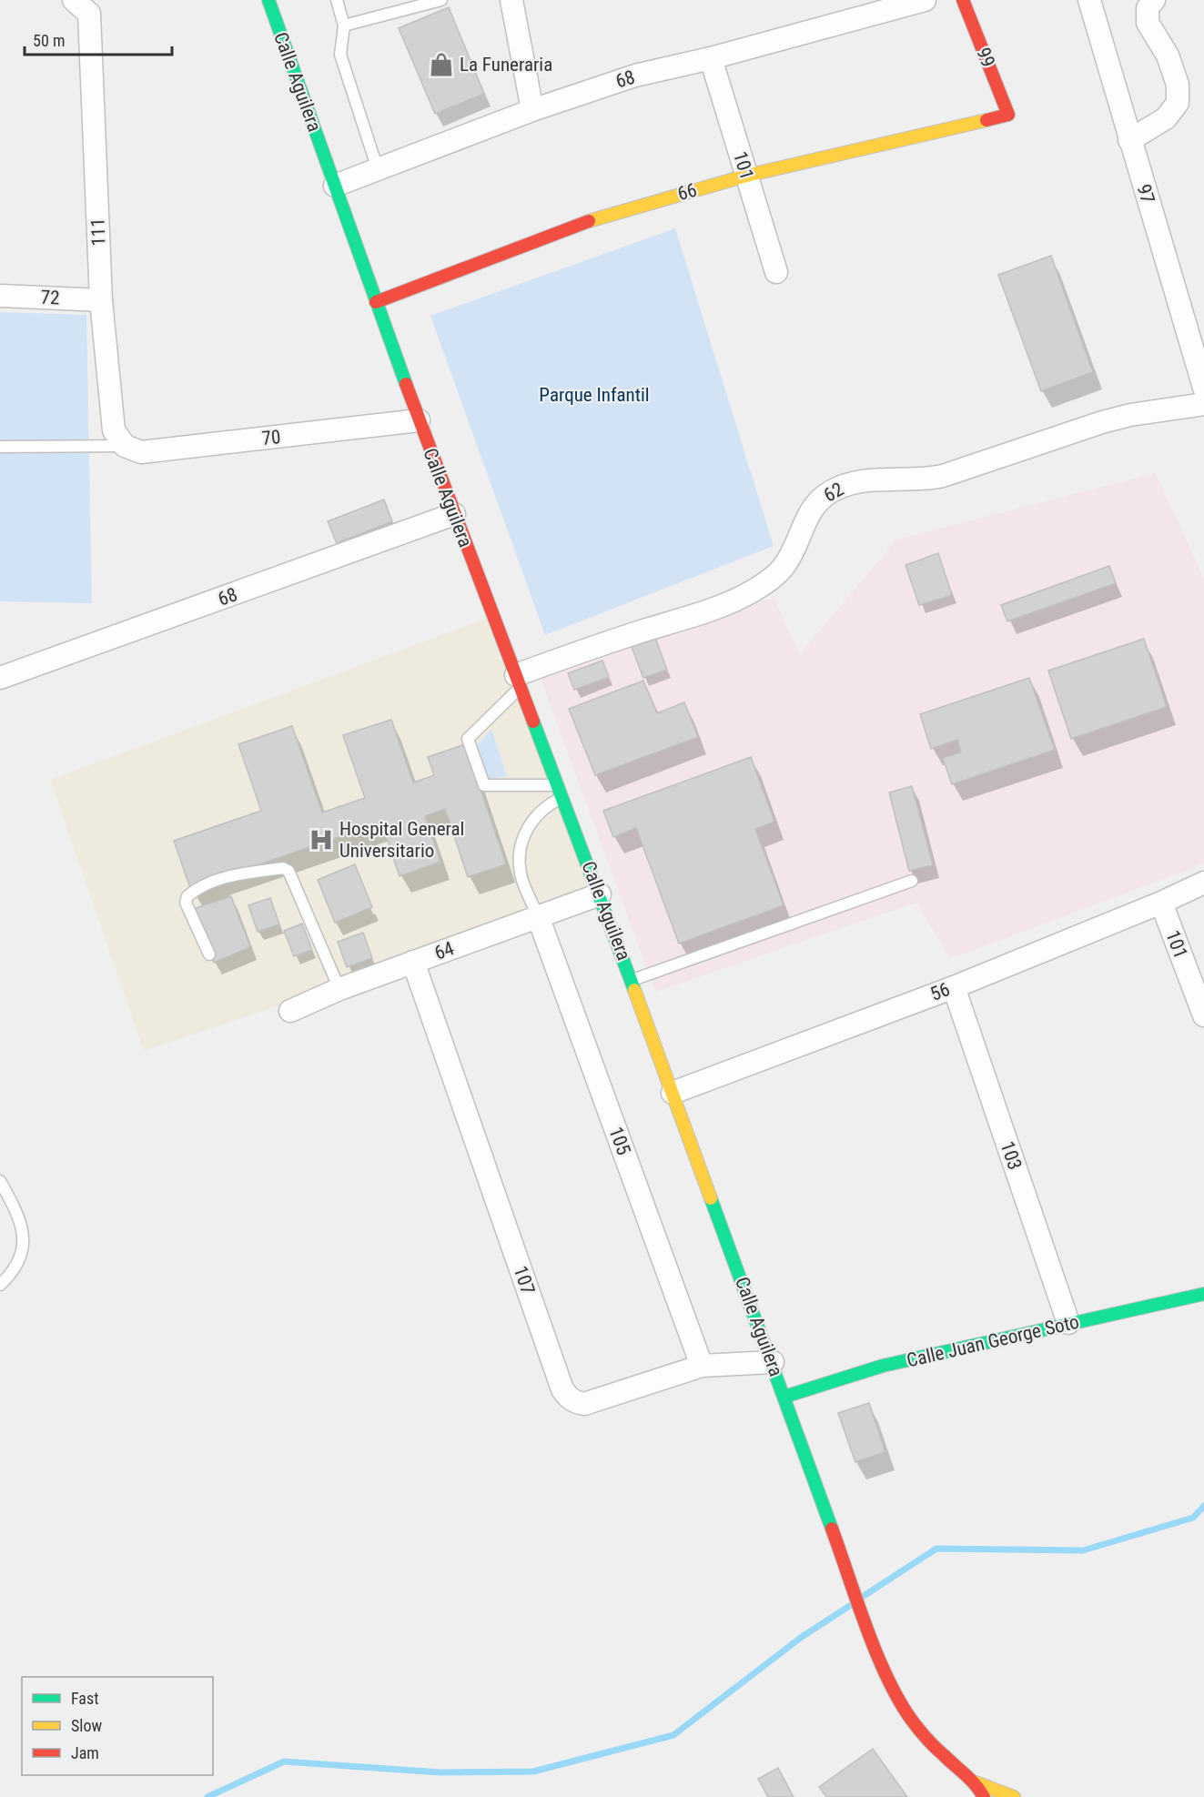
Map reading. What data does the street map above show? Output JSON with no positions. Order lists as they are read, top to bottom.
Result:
{
  "streets": {
    "main road": [
      "99",
      "Calle Aguilera",
      "66",
      "Calle Juan George Soto"
    ],
    "street": [
      "68",
      "101",
      "97",
      "111",
      "72",
      "70",
      "62",
      "64",
      "56",
      "105",
      "103",
      "107"
    ]
  },
  "crossings": [
    ["99", "66"],
    ["68", "Calle Aguilera"],
    ["68", "101"],
    ["Calle Aguilera", "66"],
    ["Calle Aguilera", "70"],
    ["Calle Aguilera", "62"],
    ["Calle Aguilera", "64"],
    ["Calle Aguilera", "56"],
    ["Calle Aguilera", "107"],
    ["Calle Aguilera", "Calle Juan George Soto"],
    ["101", "66"],
    ["101", "56"],
    ["111", "72"],
    ["111", "70"],
    ["64", "105"],
    ["64", "107"],
    ["56", "103"],
    ["105", "107"],
    ["103", "Calle Juan George Soto"]
  ],
  "parks": ["Parque Infantil"],
  "places": {
    "shop": ["La Funeraria"],
    "hospital": ["Hospital General Universitario"]
  },
  "legend": ["Fast", "Slow", "Jam"],
  "scale_bar": "50 m"
}
